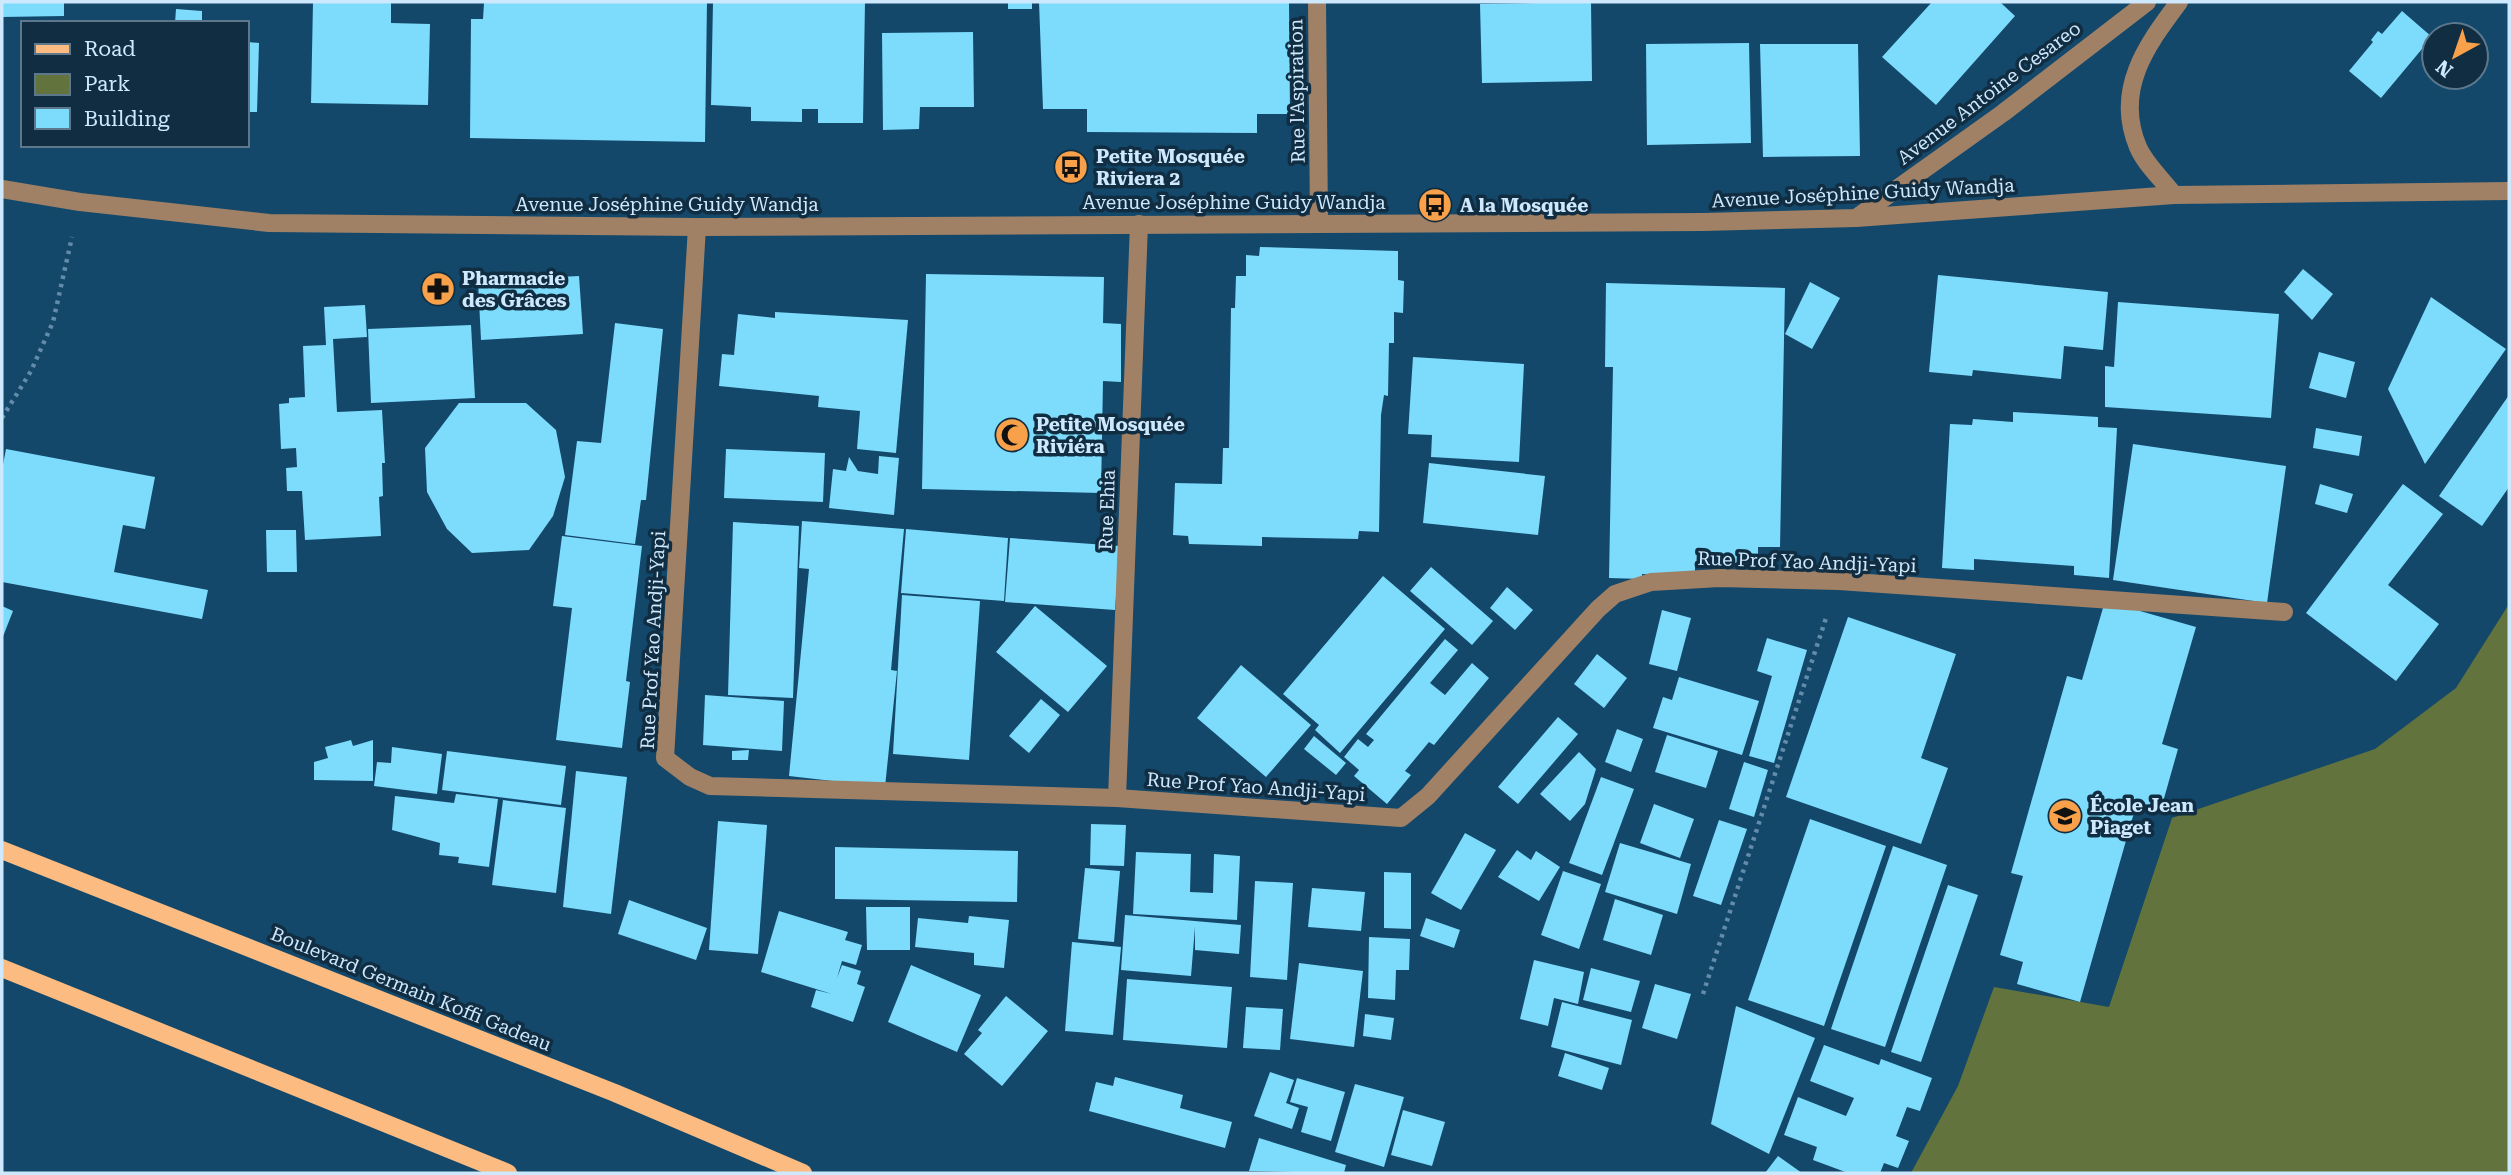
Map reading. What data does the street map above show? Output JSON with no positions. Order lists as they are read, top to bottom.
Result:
{
  "streets": {
    "main road": ["Boulevard Germain Koffi Gadeau"],
    "street": [
      "Rue l'Aspiration",
      "Avenue Antoine Cesareo",
      "Avenue Joséphine Guidy Wandja",
      "Rue Ehia",
      "Rue Prof Yao Andji-Yapi"
    ]
  },
  "crossings": [
    ["Rue l'Aspiration", "Avenue Joséphine Guidy Wandja"],
    ["Avenue Antoine Cesareo", "Avenue Joséphine Guidy Wandja"],
    ["Avenue Joséphine Guidy Wandja", "Rue Ehia"],
    ["Avenue Joséphine Guidy Wandja", "Rue Prof Yao Andji-Yapi"],
    ["Rue Ehia", "Rue Prof Yao Andji-Yapi"]
  ],
  "places": {
    "bus stop": ["Petite Mosquée Riviera 2", "A la Mosquée"],
    "pharmacy": ["Pharmacie des Grâces"],
    "mosque": ["Petite Mosquée Riviéra"],
    "school or university": ["École Jean Piaget"]
  },
  "legend": ["Road", "Park", "Building"],
  "north": "bottom left"
}
